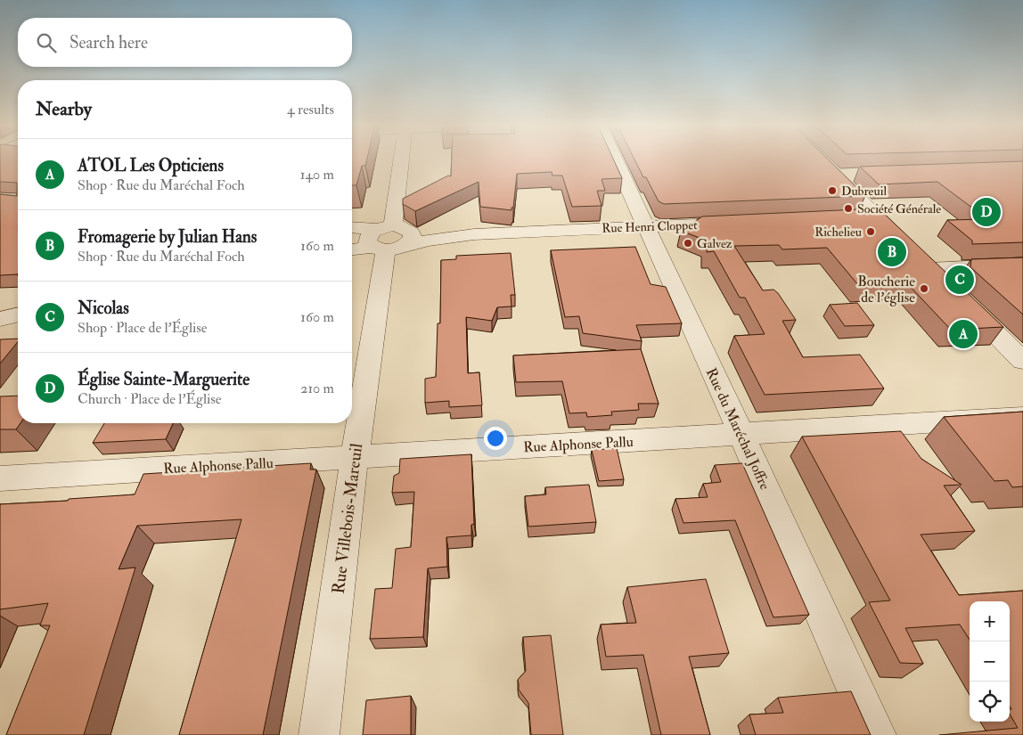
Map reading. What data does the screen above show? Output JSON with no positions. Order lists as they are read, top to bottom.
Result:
{
  "streets": {
    "street": [
      "Rue Henri Cloppet",
      "Rue du Maréchal Joffre",
      "Rue Alphonse Pallu",
      "Rue Villebois-Mareuil"
    ]
  },
  "crossings": [
    ["Rue Henri Cloppet", "Rue du Maréchal Joffre"],
    ["Rue Henri Cloppet", "Rue Villebois-Mareuil"],
    ["Rue du Maréchal Joffre", "Rue Alphonse Pallu"],
    ["Rue Alphonse Pallu", "Rue Villebois-Mareuil"]
  ],
  "places": [
    "Dubreuil",
    "Société Générale",
    "Richelieu",
    "Galvez",
    "Boucherie de l'église"
  ],
  "page": {
    "search": "Search here",
    "heading": ["Nearby", "4 results"],
    "list": [
      {
        "mark": "A",
        "name": "ATOL Les Opticiens",
        "note": "Shop · Rue du Maréchal Foch",
        "value": "140 m"
      },
      {
        "mark": "B",
        "name": "Fromagerie by Julian Hans",
        "note": "Shop · Rue du Maréchal Foch",
        "value": "160 m"
      },
      {
        "mark": "C",
        "name": "Nicolas",
        "note": "Shop · Place de l'Église",
        "value": "160 m"
      },
      {
        "mark": "D",
        "name": "Église Sainte-Marguerite",
        "note": "Church · Place de l'Église",
        "value": "210 m"
      }
    ],
    "pins": [
      "D",
      "B",
      "C",
      "A"
    ],
    "map_buttons": ["+", "−"]
  }
}
